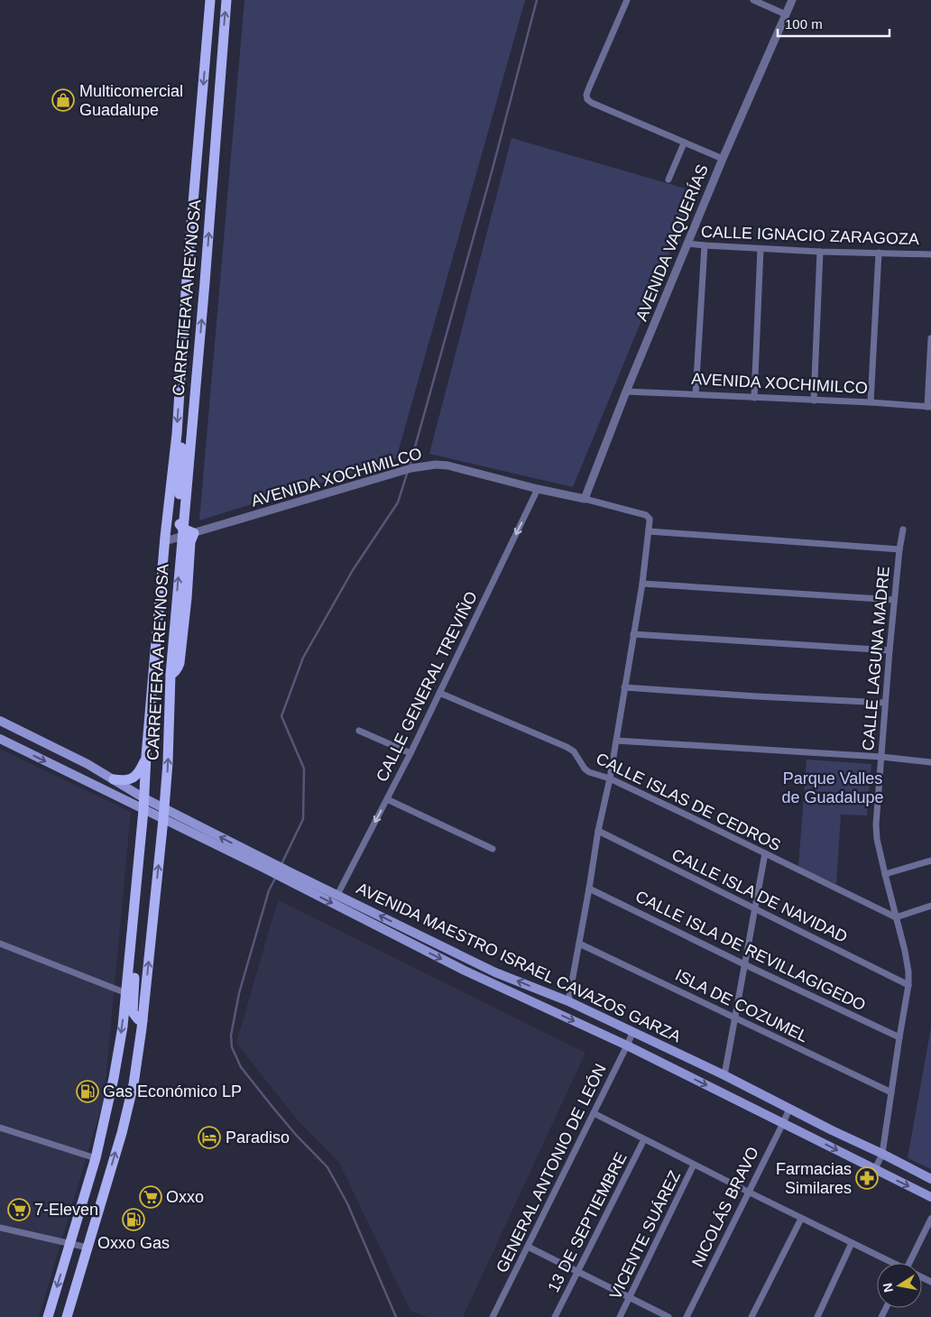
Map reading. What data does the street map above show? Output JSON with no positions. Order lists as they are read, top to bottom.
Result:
{
  "streets": {
    "main road": ["CARRETERA A REYNOSA", "AVENIDA MAESTRO ISRAEL CAVAZOS GARZA"],
    "street": [
      "CALLE IGNACIO ZARAGOZA",
      "AVENIDA VAQUERÍAS",
      "AVENIDA XOCHIMILCO",
      "CALLE LAGUNA MADRE",
      "CALLE GENERAL TREVIÑO",
      "CALLE ISLAS DE CEDROS",
      "CALLE ISLA DE NAVIDAD",
      "CALLE ISLA DE REVILLAGIGEDO",
      "ISLA DE COZUMEL",
      "GENERAL ANTONIO DE LEÓN",
      "NICOLÁS BRAVO",
      "13 DE SEPTIEMBRE",
      "VICENTE SUÁREZ"
    ]
  },
  "crossings": [
    ["CALLE IGNACIO ZARAGOZA", "AVENIDA VAQUERÍAS"],
    ["AVENIDA VAQUERÍAS", "AVENIDA XOCHIMILCO"],
    ["CARRETERA A REYNOSA", "AVENIDA MAESTRO ISRAEL CAVAZOS GARZA"],
    ["AVENIDA XOCHIMILCO", "CALLE GENERAL TREVIÑO"],
    ["CALLE LAGUNA MADRE", "CALLE ISLAS DE CEDROS"],
    ["CALLE LAGUNA MADRE", "CALLE ISLA DE NAVIDAD"],
    ["CALLE LAGUNA MADRE", "CALLE ISLA DE REVILLAGIGEDO"],
    ["CALLE LAGUNA MADRE", "AVENIDA MAESTRO ISRAEL CAVAZOS GARZA"],
    ["CALLE LAGUNA MADRE", "ISLA DE COZUMEL"],
    ["CALLE GENERAL TREVIÑO", "CALLE ISLAS DE CEDROS"],
    ["CALLE GENERAL TREVIÑO", "AVENIDA MAESTRO ISRAEL CAVAZOS GARZA"],
    ["AVENIDA MAESTRO ISRAEL CAVAZOS GARZA", "GENERAL ANTONIO DE LEÓN"],
    ["AVENIDA MAESTRO ISRAEL CAVAZOS GARZA", "NICOLÁS BRAVO"]
  ],
  "one_way": ["CALLE GENERAL TREVIÑO"],
  "parks": ["Parque Valles de Guadalupe"],
  "places": {
    "shop": ["Multicomercial Guadalupe"],
    "fuel station": ["Gas Económico LP", "Oxxo Gas"],
    "hotel": ["Paradiso"],
    "pharmacy": ["Farmacias Similares"],
    "supermarket": ["Oxxo", "7-Eleven"]
  },
  "scale_bar": "100 m",
  "north": "left"
}
